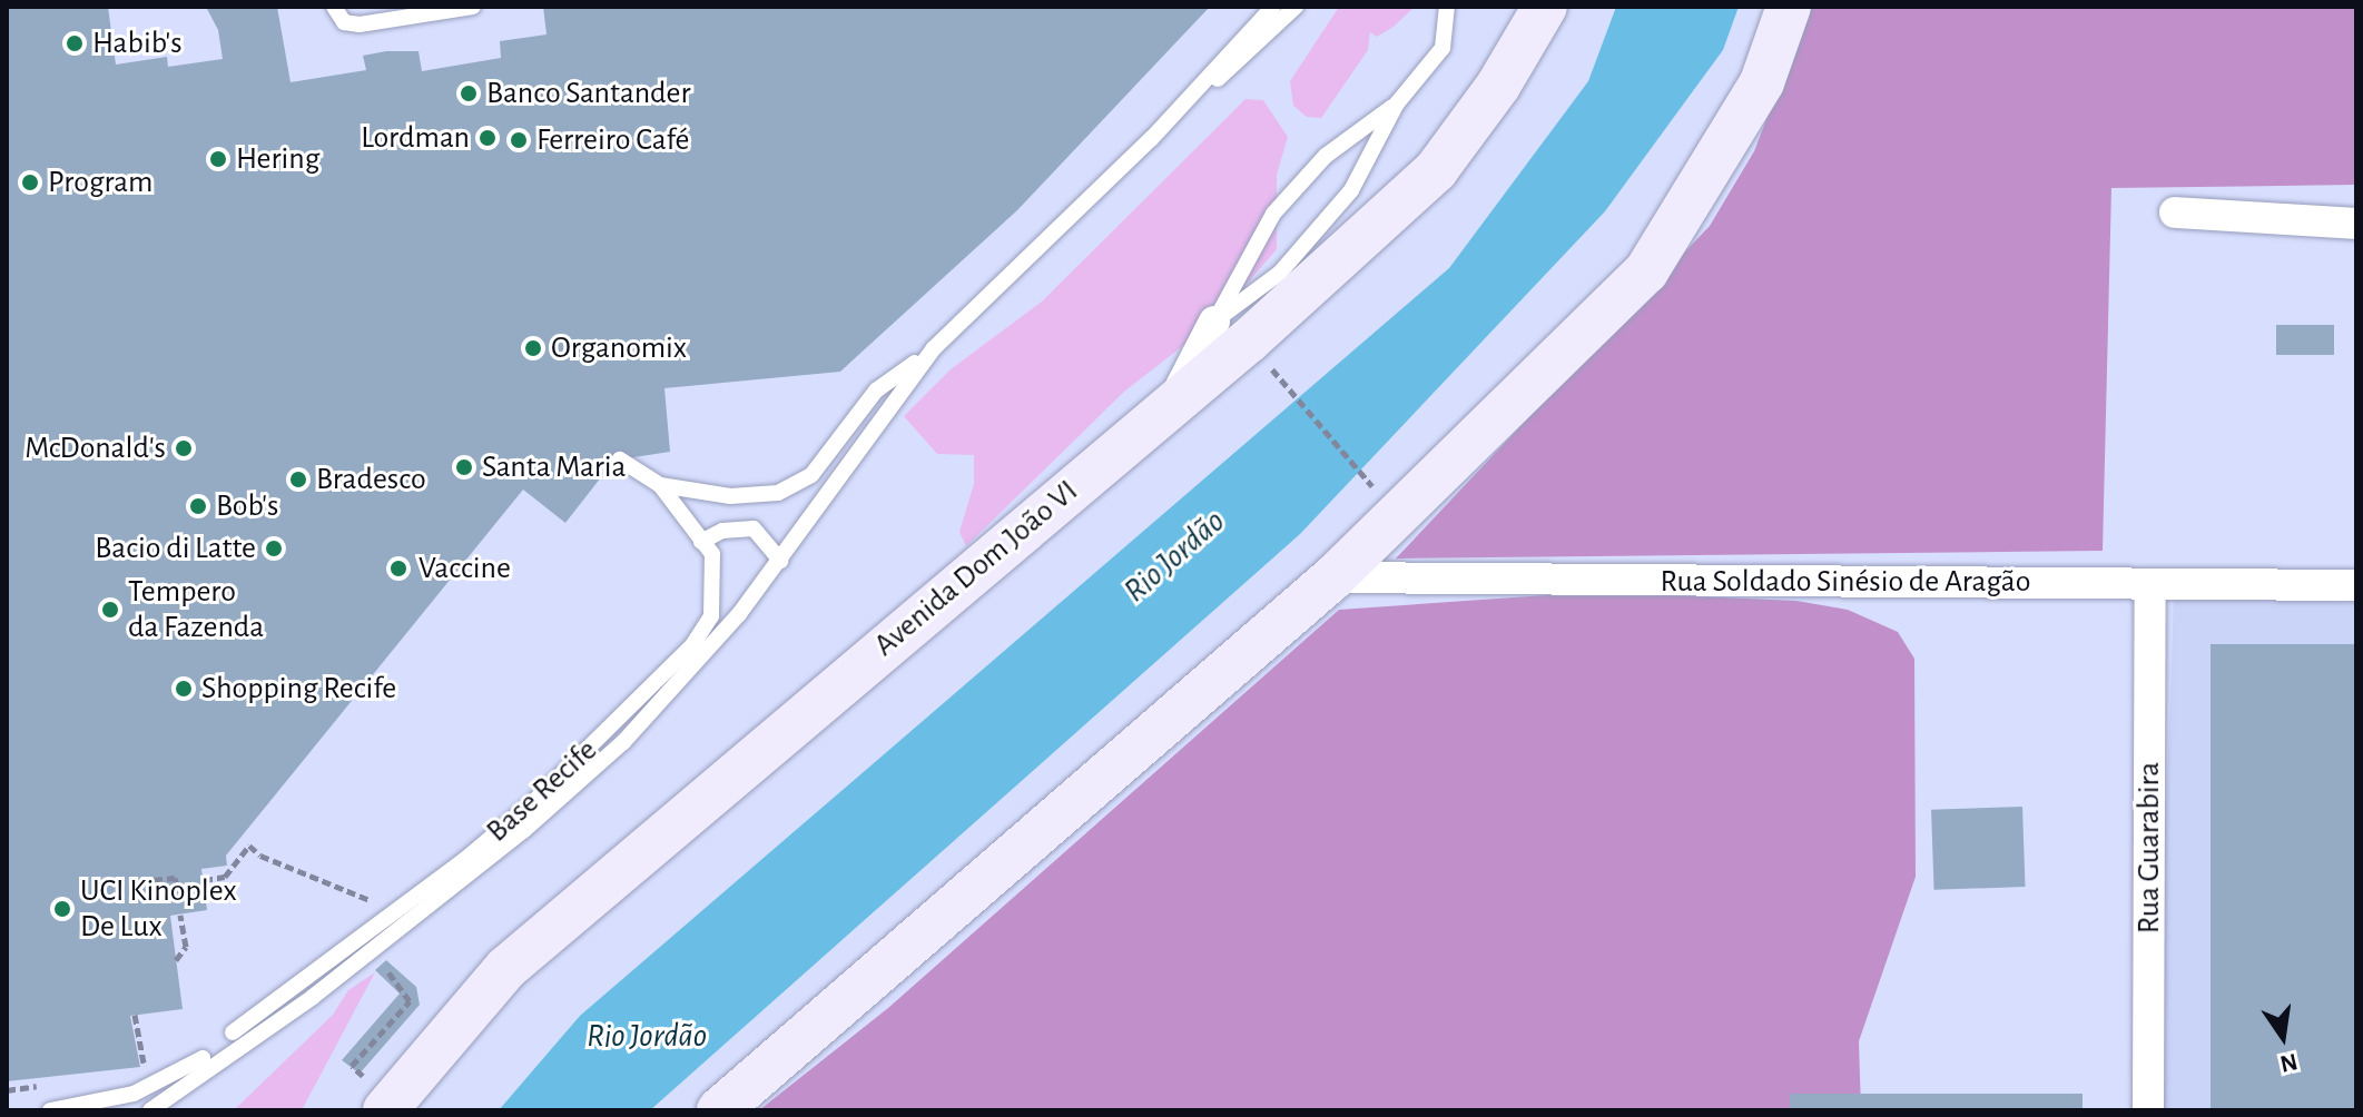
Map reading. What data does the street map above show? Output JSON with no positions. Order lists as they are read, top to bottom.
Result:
{
  "streets": {
    "main road": ["Avenida Dom João VI"],
    "street": ["Rua Soldado Sinésio de Aragão", "Rua Guarabira"],
    "lane": ["Base Recife"]
  },
  "crossings": [
    ["Rua Soldado Sinésio de Aragão", "Rua Guarabira"]
  ],
  "water": ["Rio Jordão"],
  "places": [
    "Habib's",
    "Banco Santander",
    "Lordman",
    "Ferreiro Café",
    "Hering",
    "Program",
    "Organomix",
    "McDonald's",
    "Santa Maria",
    "Bradesco",
    "Bob's",
    "Bacio di Latte",
    "Vaccine",
    "Tempero da Fazenda",
    "Shopping Recife",
    "UCI Kinoplex De Lux"
  ],
  "north": "bottom"
}
